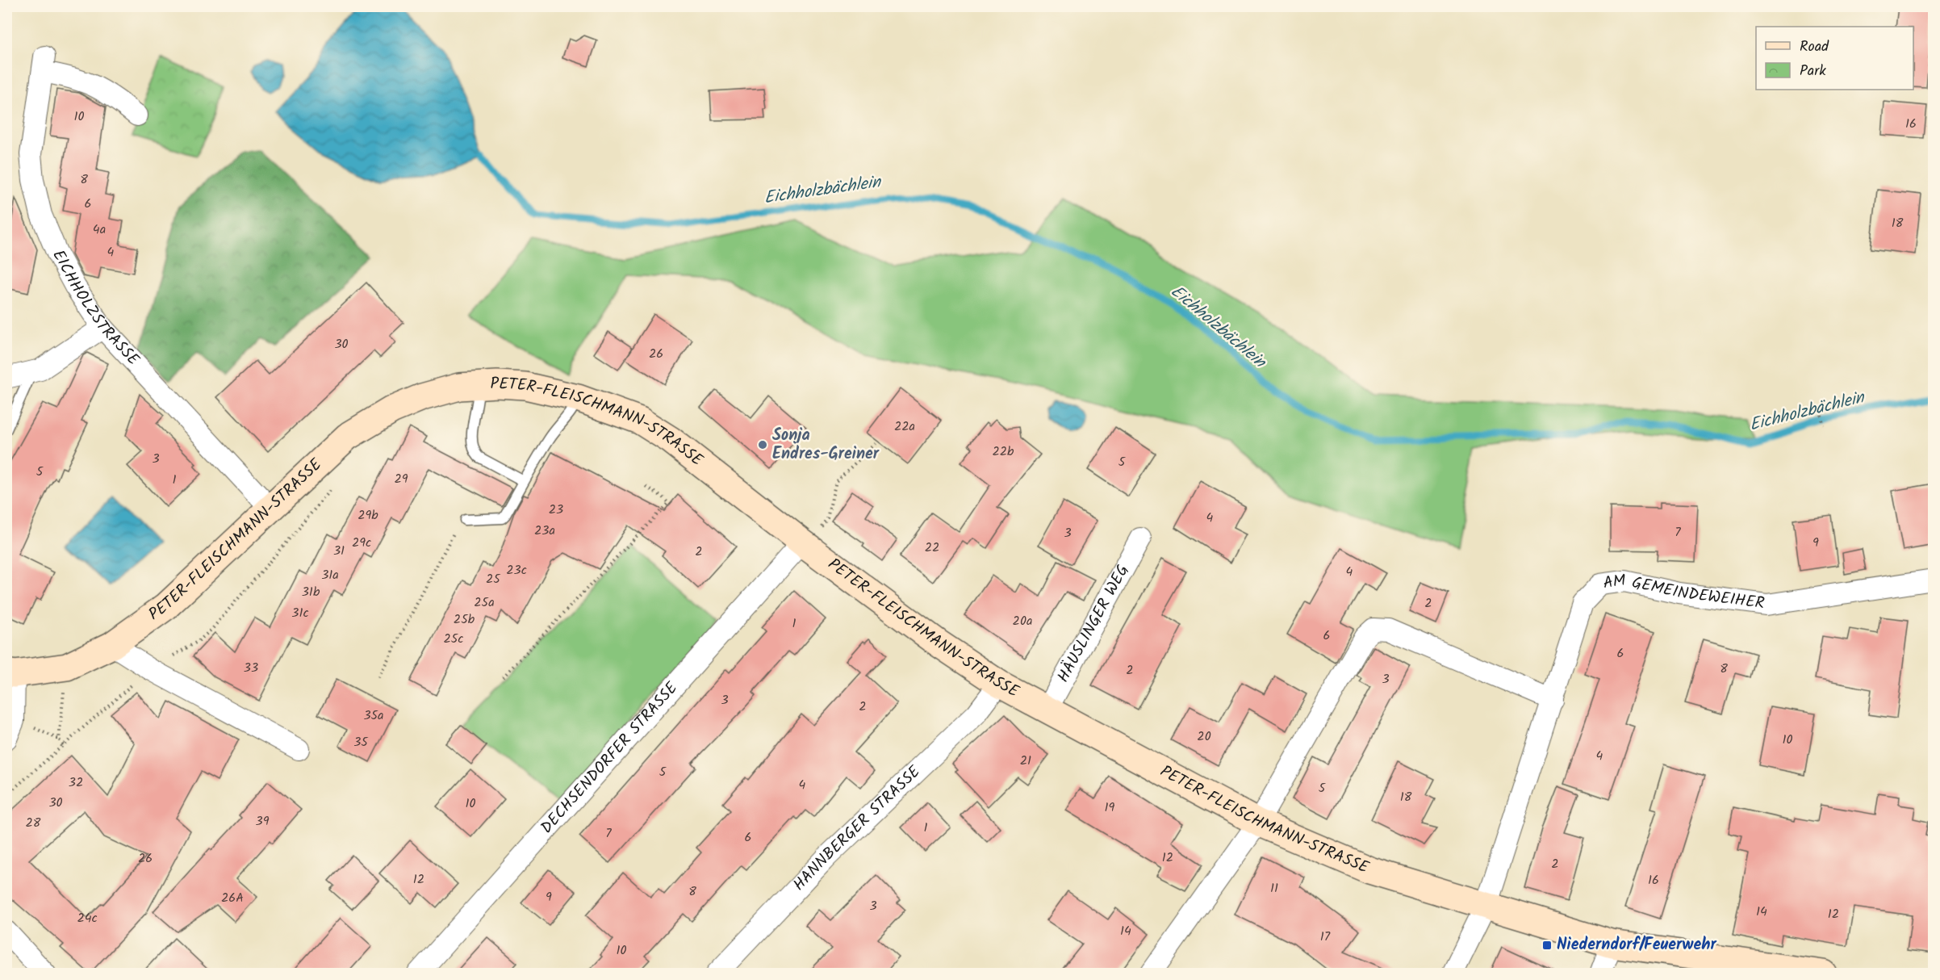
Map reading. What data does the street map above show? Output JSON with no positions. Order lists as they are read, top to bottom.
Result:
{
  "streets": {
    "street": [
      "EICHHOLZSTRASSE",
      "PETER-FLEISCHMANN-STRASSE",
      "AM GEMEINDEWEIHER",
      "HÄUSLINGER WEG",
      "DECHSENDORFER STRASSE",
      "HANNBERGER STRASSE"
    ]
  },
  "crossings": [
    ["EICHHOLZSTRASSE", "PETER-FLEISCHMANN-STRASSE"],
    ["PETER-FLEISCHMANN-STRASSE", "AM GEMEINDEWEIHER"],
    ["PETER-FLEISCHMANN-STRASSE", "HÄUSLINGER WEG"],
    ["PETER-FLEISCHMANN-STRASSE", "DECHSENDORFER STRASSE"],
    ["PETER-FLEISCHMANN-STRASSE", "HANNBERGER STRASSE"]
  ],
  "water": ["Eichholzbächlein"],
  "places": {
    "other": ["Sonja Endres-Greiner"],
    "transit": ["Niederndorf/Feuerwehr"]
  },
  "house_numbers": [
    "10",
    "16",
    "8",
    "6",
    "18",
    "4a",
    "4",
    "30",
    "26",
    "22a",
    "22b",
    "3",
    "5",
    "5",
    "29",
    "1",
    "23",
    "29b",
    "4",
    "23a",
    "7",
    "3",
    "29c",
    "9",
    "22",
    "31",
    "2",
    "23c",
    "4",
    "31a",
    "25",
    "31b",
    "25a",
    "2",
    "31c",
    "25b",
    "20a",
    "1",
    "6",
    "25c",
    "6",
    "33",
    "8",
    "2",
    "3",
    "3",
    "2",
    "35a",
    "20",
    "10",
    "35",
    "4",
    "21",
    "5",
    "32",
    "4",
    "5",
    "18",
    "30",
    "10",
    "19",
    "39",
    "28",
    "1",
    "7",
    "6",
    "12",
    "26",
    "2",
    "12",
    "16",
    "11",
    "8",
    "9",
    "26A",
    "3",
    "14",
    "12",
    "24c",
    "14",
    "17",
    "10"
  ],
  "legend": ["Road", "Park"]
}
